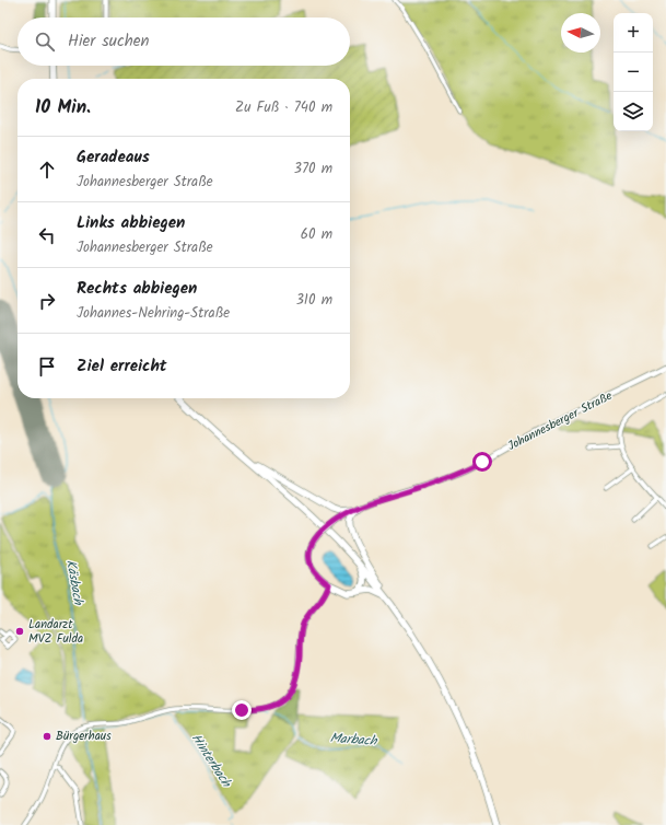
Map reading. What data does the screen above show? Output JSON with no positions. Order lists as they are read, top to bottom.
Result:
{
  "streets": {
    "street": ["Johannesberger Straße"]
  },
  "water": ["Käsbach", "Marbach", "Hinterbach"],
  "places": ["Landarzt MVZ Fulda", "Bürgerhaus"],
  "north": "left",
  "page": {
    "map_buttons": ["+", "−"],
    "search": "Hier suchen",
    "heading": ["10 Min.", "Zu Fuß · 740 m"],
    "list": [
      ["Geradeaus", "Johannesberger Straße", "370 m"],
      ["Links abbiegen", "Johannesberger Straße", "60 m"],
      ["Rechts abbiegen", "Johannes-Nehring-Straße", "310 m"],
      "Ziel erreicht"
    ]
  }
}
